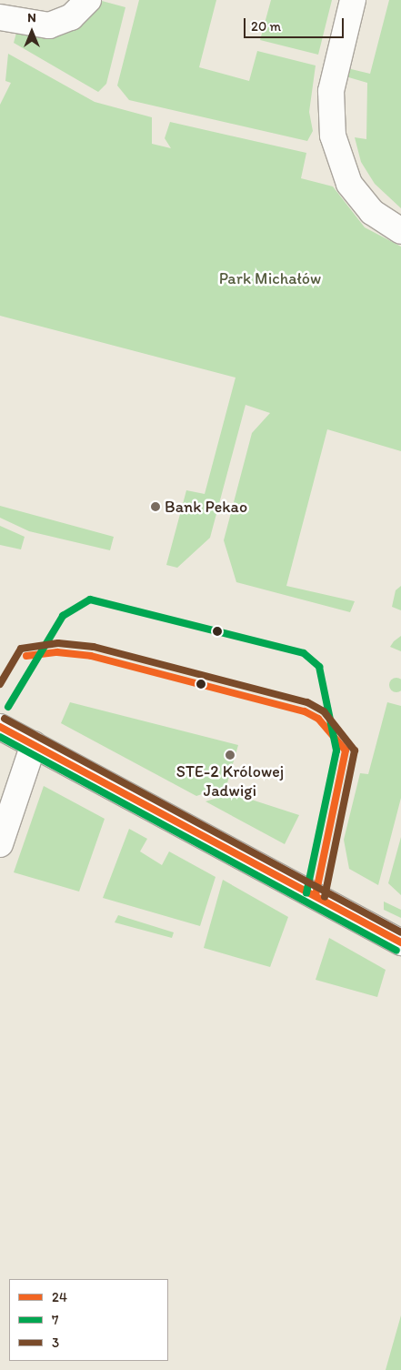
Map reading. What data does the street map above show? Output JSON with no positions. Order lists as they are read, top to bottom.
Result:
{
  "parks": ["Park Michałów"],
  "places": ["Bank Pekao", "STE-2 Królowej Jadwigi"],
  "lines": ["transit line 7", "transit line 3", "transit line 24"],
  "legend": ["24", "7", "3"],
  "scale_bar": "20 m",
  "north": "top"
}
